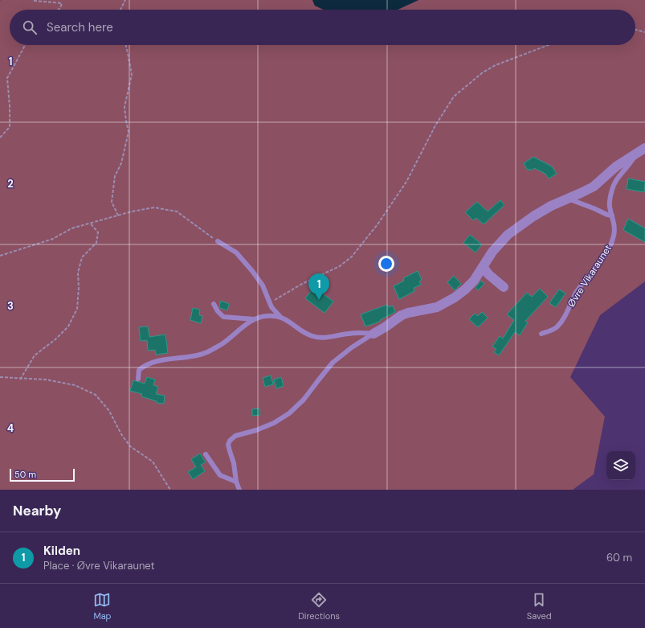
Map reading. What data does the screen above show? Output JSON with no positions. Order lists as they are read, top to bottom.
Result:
{
  "streets": {
    "street": ["Øvre Vikaraunet"]
  },
  "scale_bar": "50 m",
  "page": {
    "search": "Search here",
    "pins": "1",
    "scale": "50 m",
    "heading": "Nearby",
    "list": [
      {
        "mark": "1",
        "name": "Kilden",
        "note": "Place · Øvre Vikaraunet",
        "value": "60 m"
      }
    ],
    "nav": ["Map", "Directions", "Saved"]
  },
  "grid": {
    "rows": [
      "1",
      "2",
      "3",
      "4"
    ]
  }
}
